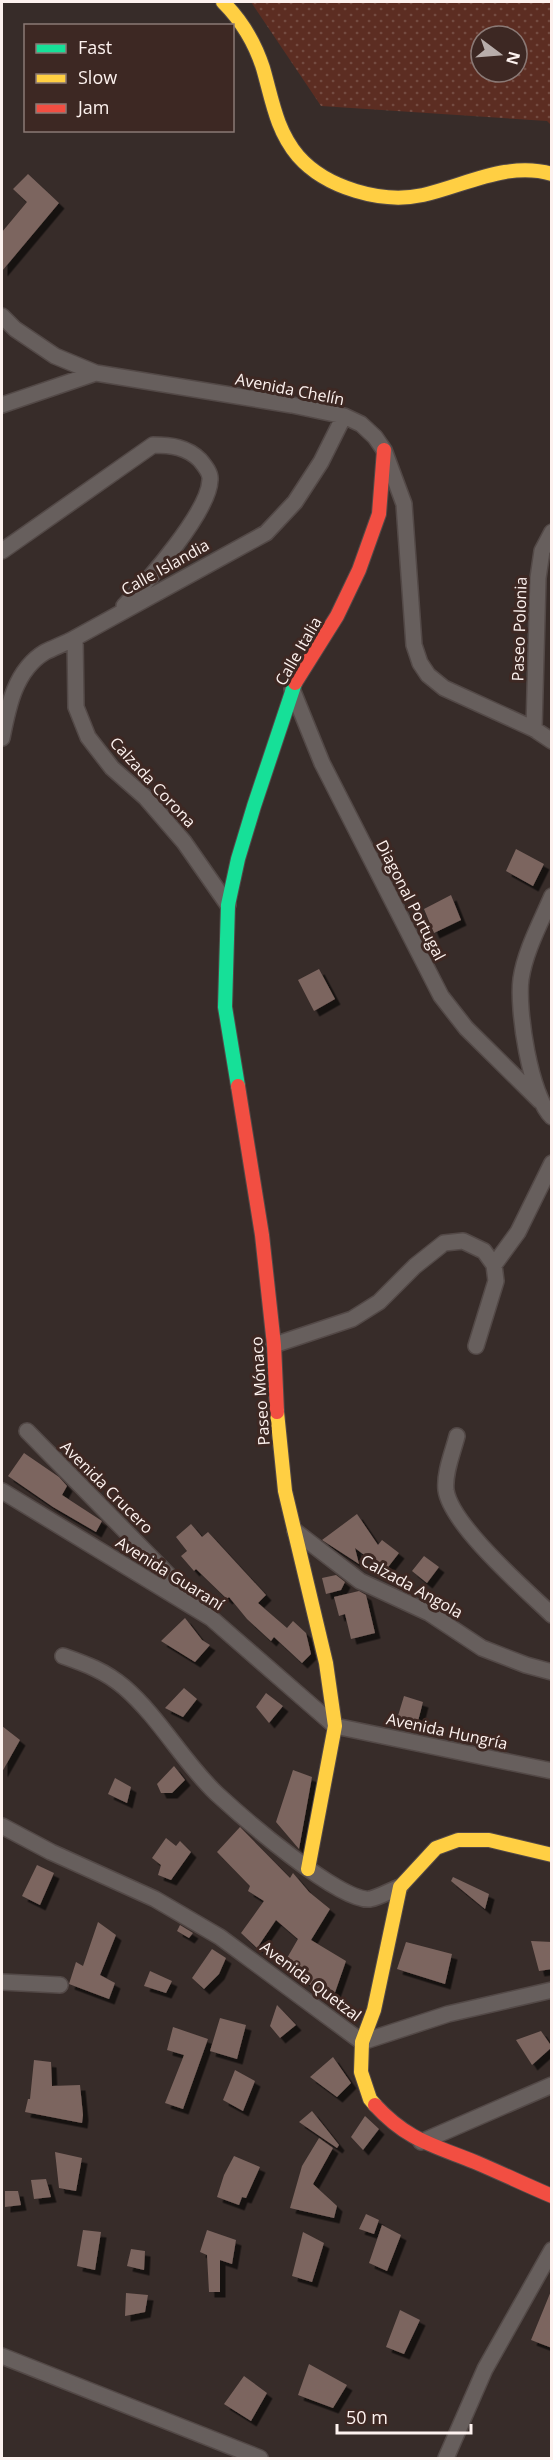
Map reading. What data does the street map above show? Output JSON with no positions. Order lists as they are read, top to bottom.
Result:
{
  "streets": {
    "street": [
      "Avenida Chelín",
      "Calle Islandia",
      "Paseo Polonia",
      "Calle Italia",
      "Calzada Corona",
      "Diagonal Portugal",
      "Paseo Mónaco",
      "Avenida Crucero",
      "Avenida Guaraní",
      "Calzada Angola",
      "Avenida Hungría",
      "Avenida Quetzal"
    ]
  },
  "crossings": [
    ["Avenida Chelín", "Calle Islandia"],
    ["Avenida Chelín", "Paseo Polonia"],
    ["Avenida Chelín", "Calle Italia"],
    ["Calle Islandia", "Calzada Corona"],
    ["Calle Italia", "Calzada Corona"],
    ["Calle Italia", "Diagonal Portugal"],
    ["Calle Italia", "Paseo Mónaco"],
    ["Calzada Corona", "Paseo Mónaco"],
    ["Paseo Mónaco", "Avenida Guaraní"],
    ["Paseo Mónaco", "Calzada Angola"],
    ["Paseo Mónaco", "Avenida Hungría"],
    ["Avenida Crucero", "Avenida Guaraní"],
    ["Avenida Guaraní", "Avenida Hungría"]
  ],
  "legend": ["Fast", "Slow", "Jam"],
  "scale_bar": "50 m",
  "north": "right"
}
